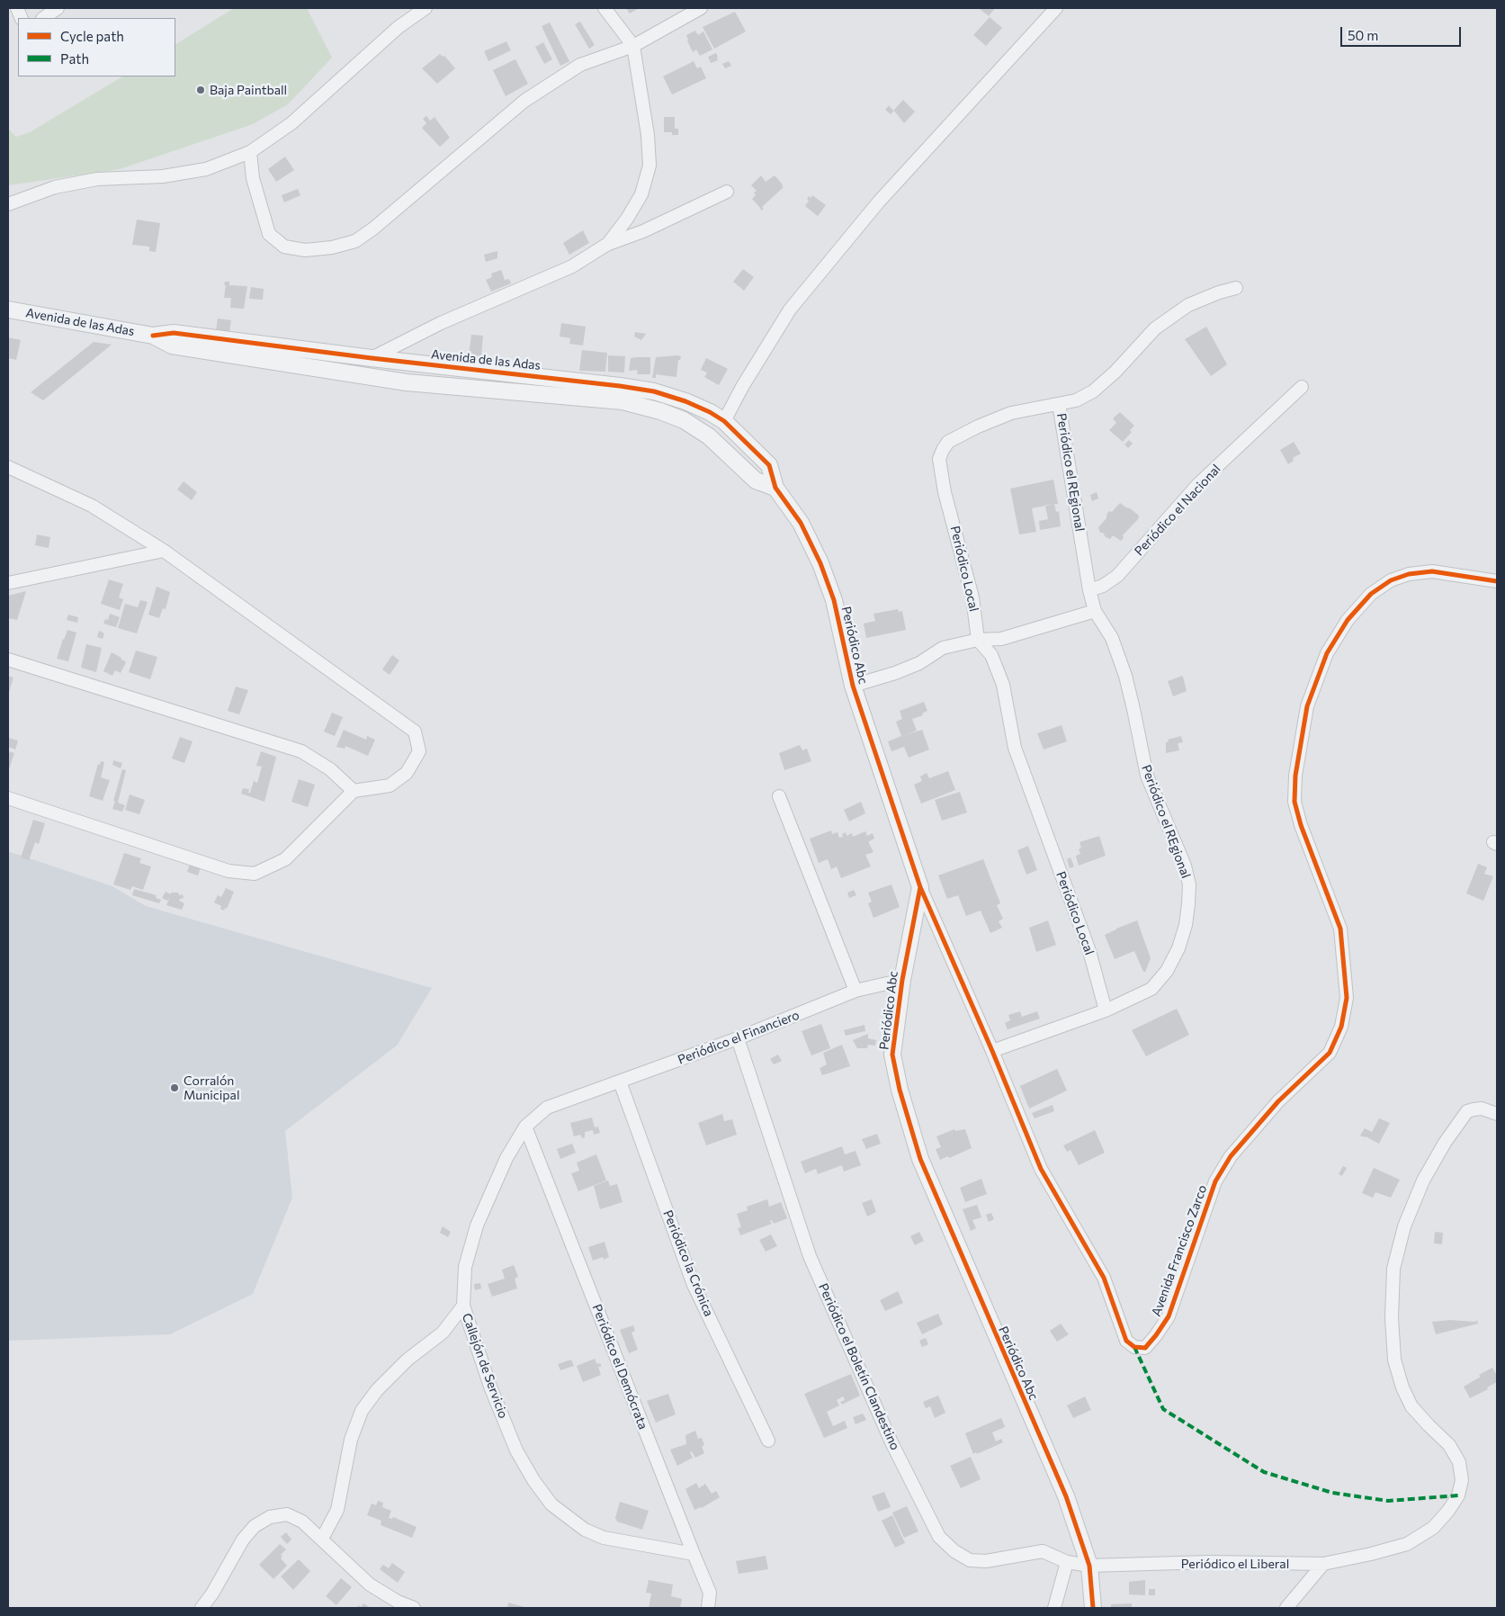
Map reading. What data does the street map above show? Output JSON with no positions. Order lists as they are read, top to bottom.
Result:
{
  "streets": {
    "street": [
      "Avenida de las Adas",
      "Periódico el REgional",
      "Periódico el Nacional",
      "Periódico Local",
      "Periódico Abc",
      "Periódico el Financiero",
      "Avenida Francisco Zarco",
      "Periódico la Crónica",
      "Callejón de Servicio",
      "Periódico el Demócrata",
      "Periódico el Boletín Clandestino",
      "Periódico el Liberal"
    ]
  },
  "crossings": [
    ["Avenida de las Adas", "Periódico Abc"],
    ["Periódico el REgional", "Periódico el Nacional"],
    ["Periódico el REgional", "Periódico Local"],
    ["Periódico el REgional", "Avenida Francisco Zarco"],
    ["Periódico Abc", "Periódico el Financiero"],
    ["Periódico Abc", "Periódico el Boletín Clandestino"],
    ["Periódico Abc", "Periódico el Liberal"],
    ["Periódico el Financiero", "Periódico la Crónica"],
    ["Periódico el Financiero", "Callejón de Servicio"],
    ["Periódico el Financiero", "Periódico el Boletín Clandestino"],
    ["Periódico la Crónica", "Callejón de Servicio"],
    ["Callejón de Servicio", "Periódico el Demócrata"],
    ["Periódico el Boletín Clandestino", "Periódico el Liberal"]
  ],
  "places": ["Baja Paintball", "Corralón Municipal"],
  "legend": ["Cycle path", "Path"],
  "scale_bar": "50 m"
}
